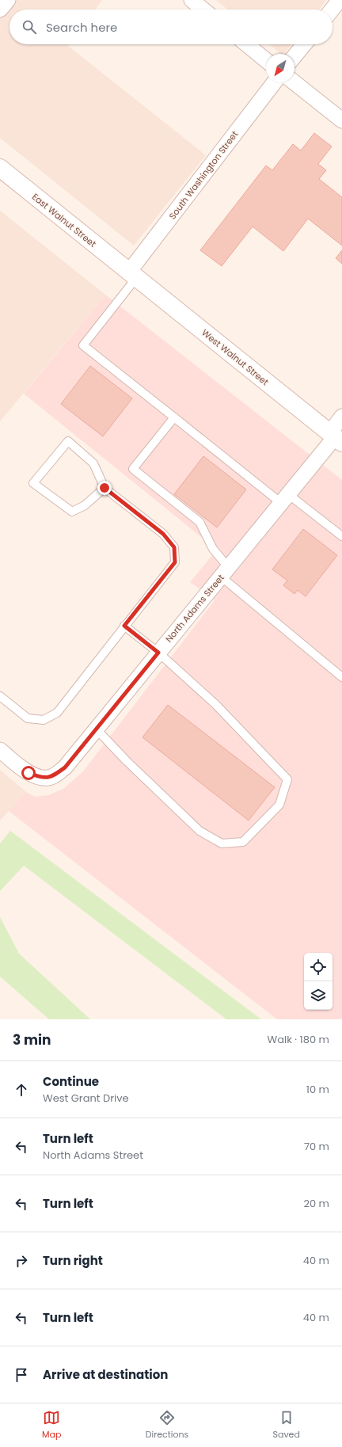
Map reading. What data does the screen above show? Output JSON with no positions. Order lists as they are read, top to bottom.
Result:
{
  "streets": {
    "main road": ["East Walnut Street", "West Walnut Street"],
    "street": ["South Washington Street", "North Adams Street"]
  },
  "crossings": [
    ["South Washington Street", "East Walnut Street"],
    ["South Washington Street", "West Walnut Street"],
    ["East Walnut Street", "West Walnut Street"],
    ["West Walnut Street", "North Adams Street"]
  ],
  "north": "bottom left",
  "page": {
    "search": "Search here",
    "heading": ["3 min", "Walk · 180 m"],
    "list": [
      ["Continue", "West Grant Drive", "10 m"],
      ["Turn left", "North Adams Street", "70 m"],
      ["Turn left", "20 m"],
      ["Turn right", "40 m"],
      ["Turn left", "40 m"],
      "Arrive at destination"
    ],
    "nav": ["Map", "Directions", "Saved"]
  }
}
